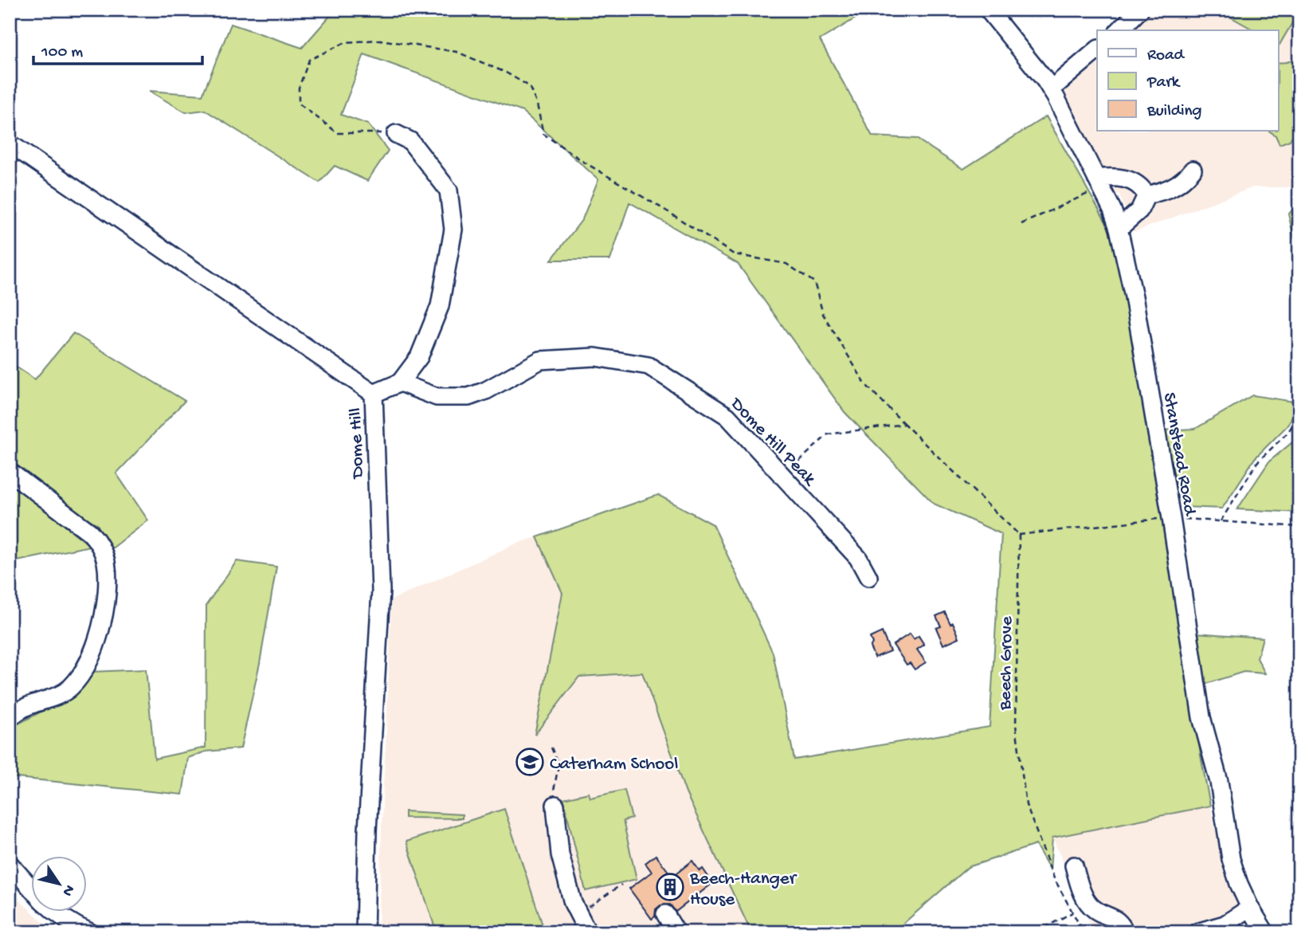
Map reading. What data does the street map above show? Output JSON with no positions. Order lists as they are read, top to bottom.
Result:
{
  "streets": {
    "street": ["Dome Hill Peak", "Dome Hill", "Stanstead Road"],
    "path": ["Beech Grove"]
  },
  "places": {
    "school or university": ["Caterham School"],
    "building": ["Beech-Hanger House"]
  },
  "legend": ["Road", "Park", "Building"],
  "scale_bar": "100 m",
  "north": "bottom right"
}
